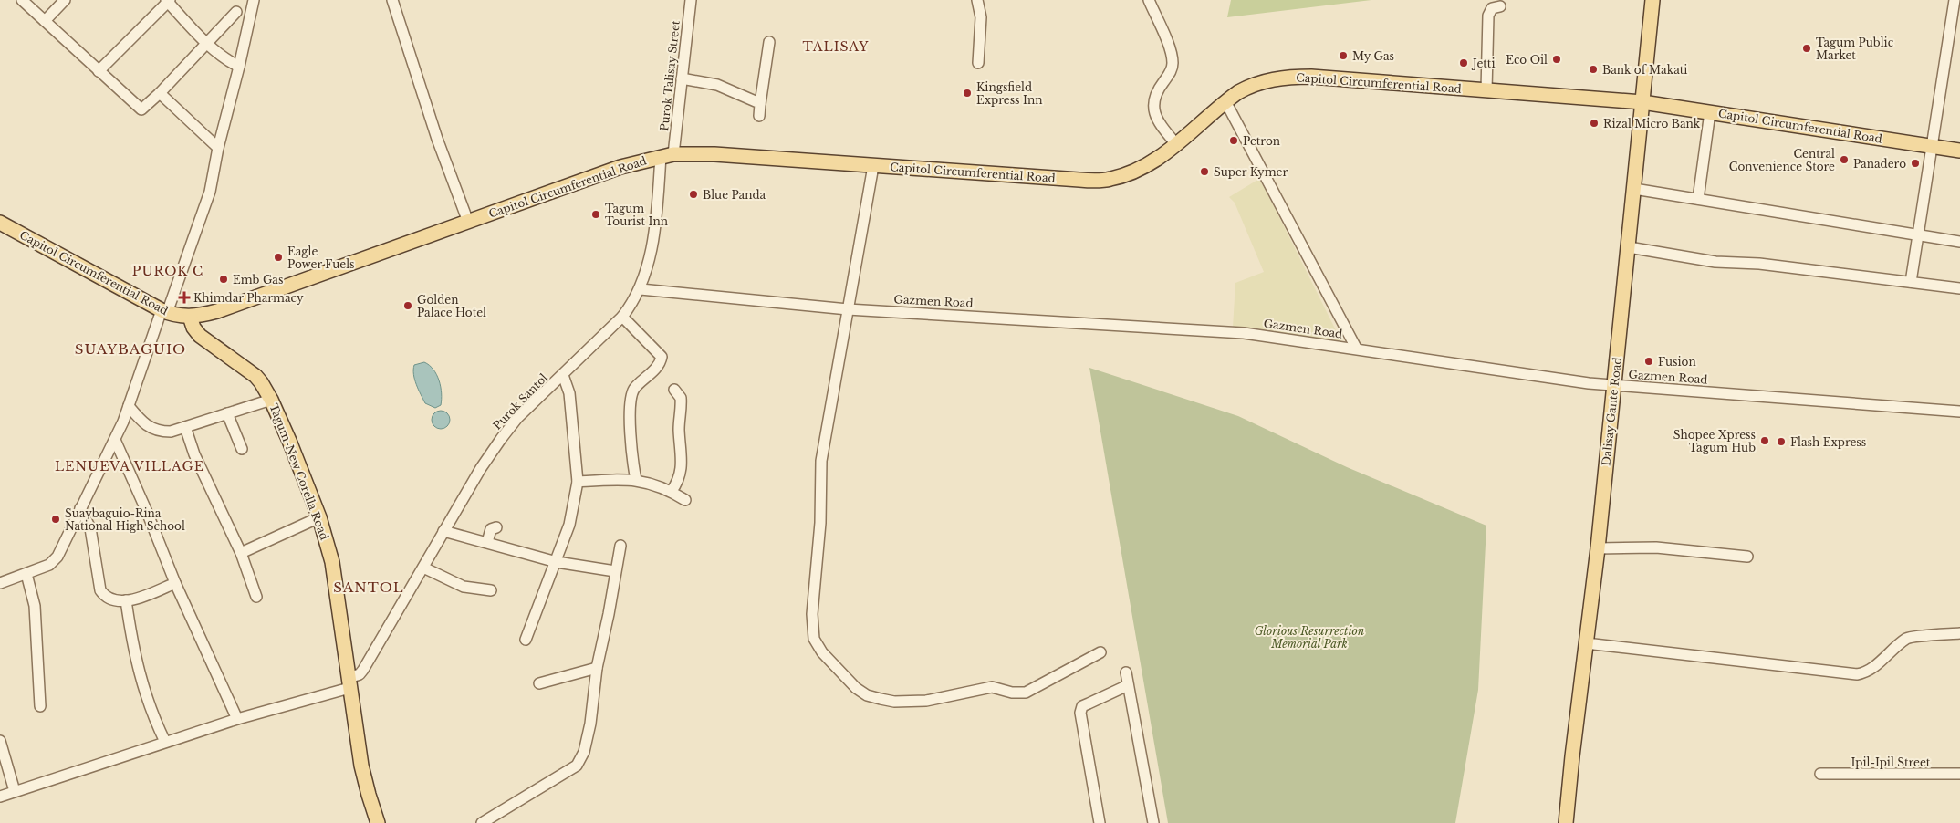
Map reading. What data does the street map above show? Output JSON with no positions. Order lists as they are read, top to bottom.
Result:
{
  "streets": {
    "main road": ["Capitol Circumferential Road", "Dalisay Gante Road", "Tagum-New Corella Road"],
    "street": [
      "Purok Talisay Street",
      "Gazmen Road",
      "Purok Santol",
      "Ipil-Ipil Street"
    ]
  },
  "crossings": [
    ["Purok Talisay Street", "Capitol Circumferential Road"],
    ["Purok Talisay Street", "Purok Santol"],
    ["Capitol Circumferential Road", "Purok Santol"],
    ["Capitol Circumferential Road", "Dalisay Gante Road"],
    ["Capitol Circumferential Road", "Tagum-New Corella Road"],
    ["Gazmen Road", "Purok Santol"],
    ["Gazmen Road", "Dalisay Gante Road"],
    ["Purok Santol", "Tagum-New Corella Road"]
  ],
  "districts": [
    "TALISAY",
    "PUROK C",
    "SUAYBAGUIO",
    "LENUEVA VILLAGE",
    "SANTOL"
  ],
  "parks": ["Glorious Resurrection Memorial Park"],
  "places": {
    "other": [
      "Tagum Public Market",
      "My Gas",
      "Eco Oil",
      "Jetti",
      "Bank of Makati",
      "Kingsfield Express Inn",
      "Rizal Micro Bank",
      "Petron",
      "Central Convenience Store",
      "Panadero",
      "Super Kymer",
      "Blue Panda",
      "Tagum Tourist Inn",
      "Eagle Power Fuels",
      "Emb Gas",
      "Golden Palace Hotel",
      "Fusion",
      "Shopee Xpress Tagum Hub",
      "Flash Express",
      "Suaybaguio-Rina National High School"
    ],
    "health": ["Khimdar Pharmacy"]
  }
}
